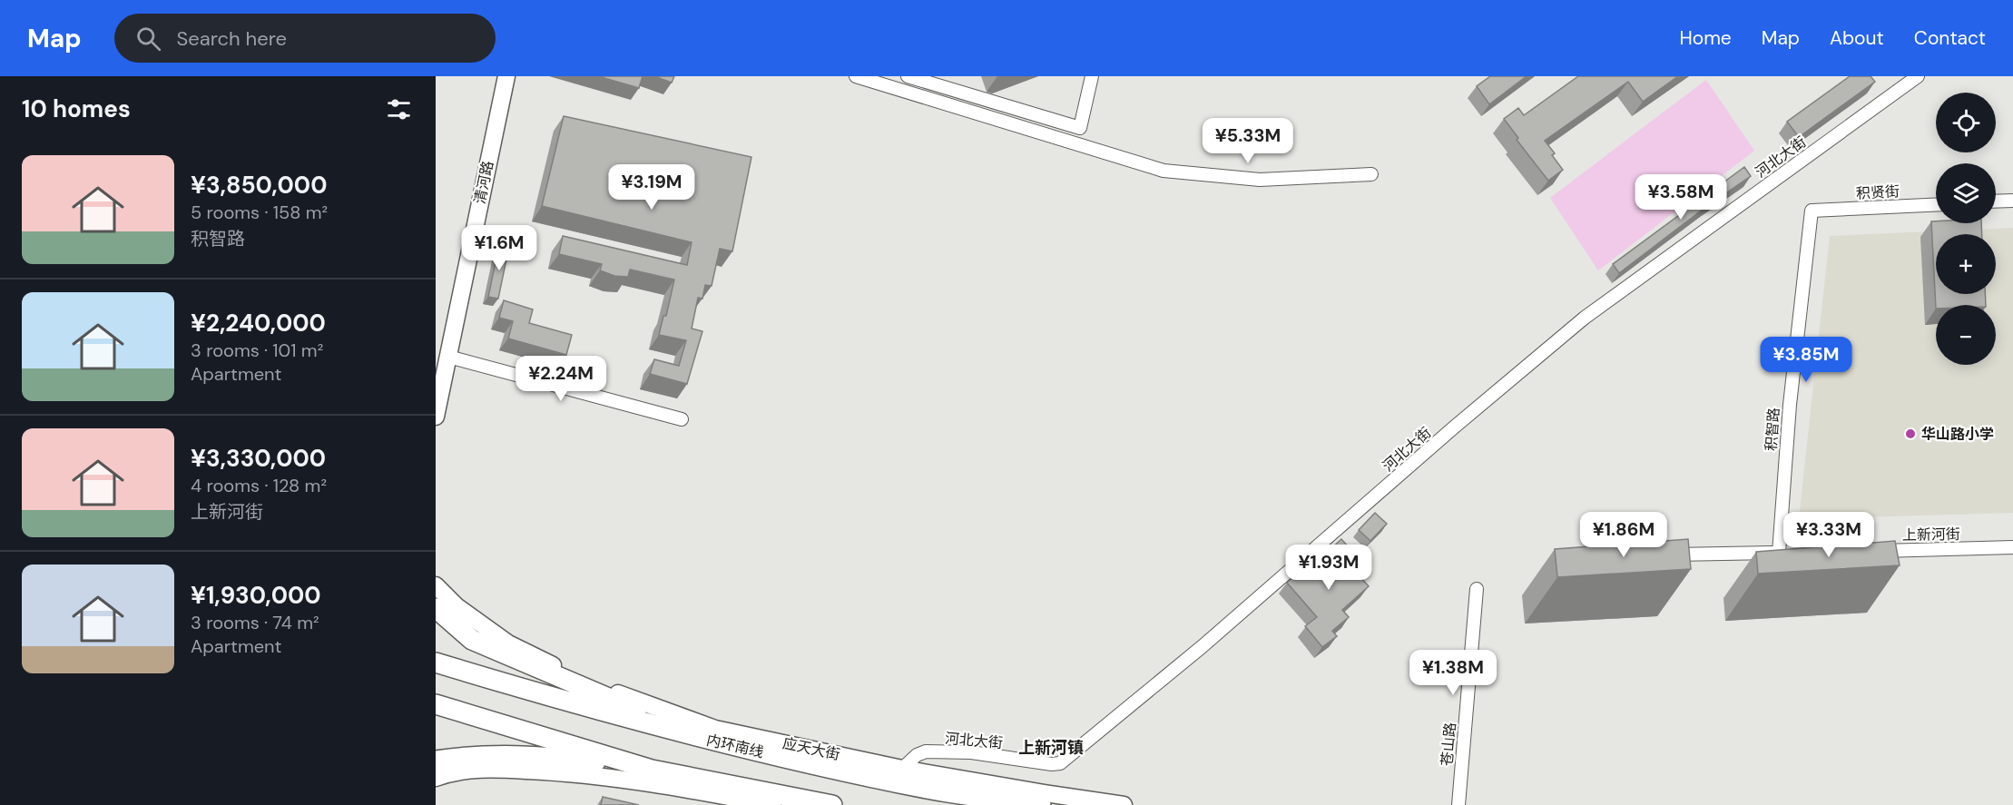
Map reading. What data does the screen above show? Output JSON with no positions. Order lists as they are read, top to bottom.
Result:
{
  "streets": {
    "highway": ["内环南线"],
    "main road": ["清河路", "应天大街"],
    "street": [
      "河北大街",
      "积贤街",
      "积智路",
      "上新河街",
      "苍山路"
    ]
  },
  "crossings": [
    ["河北大街", "应天大街"],
    ["积贤街", "积智路"]
  ],
  "districts": ["上新河镇"],
  "places": ["华山路小学"],
  "page": {
    "header": "Map",
    "search": "Search here",
    "nav": [
      "Home",
      "Map",
      "About",
      "Contact"
    ],
    "heading": "10 homes",
    "map_buttons": ["+", "−"],
    "price": [
      "¥5.33M",
      "¥3.19M",
      "¥3.58M",
      "¥1.6M",
      "¥3.85M",
      "¥2.24M",
      "¥1.86M",
      "¥3.33M",
      "¥1.93M",
      "¥1.38M"
    ],
    "list": [
      {
        "name": "¥3,850,000",
        "note": "5 rooms · 158 m² · 积智路"
      },
      {
        "name": "¥2,240,000",
        "note": "3 rooms · 101 m² · Apartment"
      },
      {
        "name": "¥3,330,000",
        "note": "4 rooms · 128 m² · 上新河街"
      },
      {
        "name": "¥1,930,000",
        "note": "3 rooms · 74 m² · Apartment"
      }
    ]
  }
}
